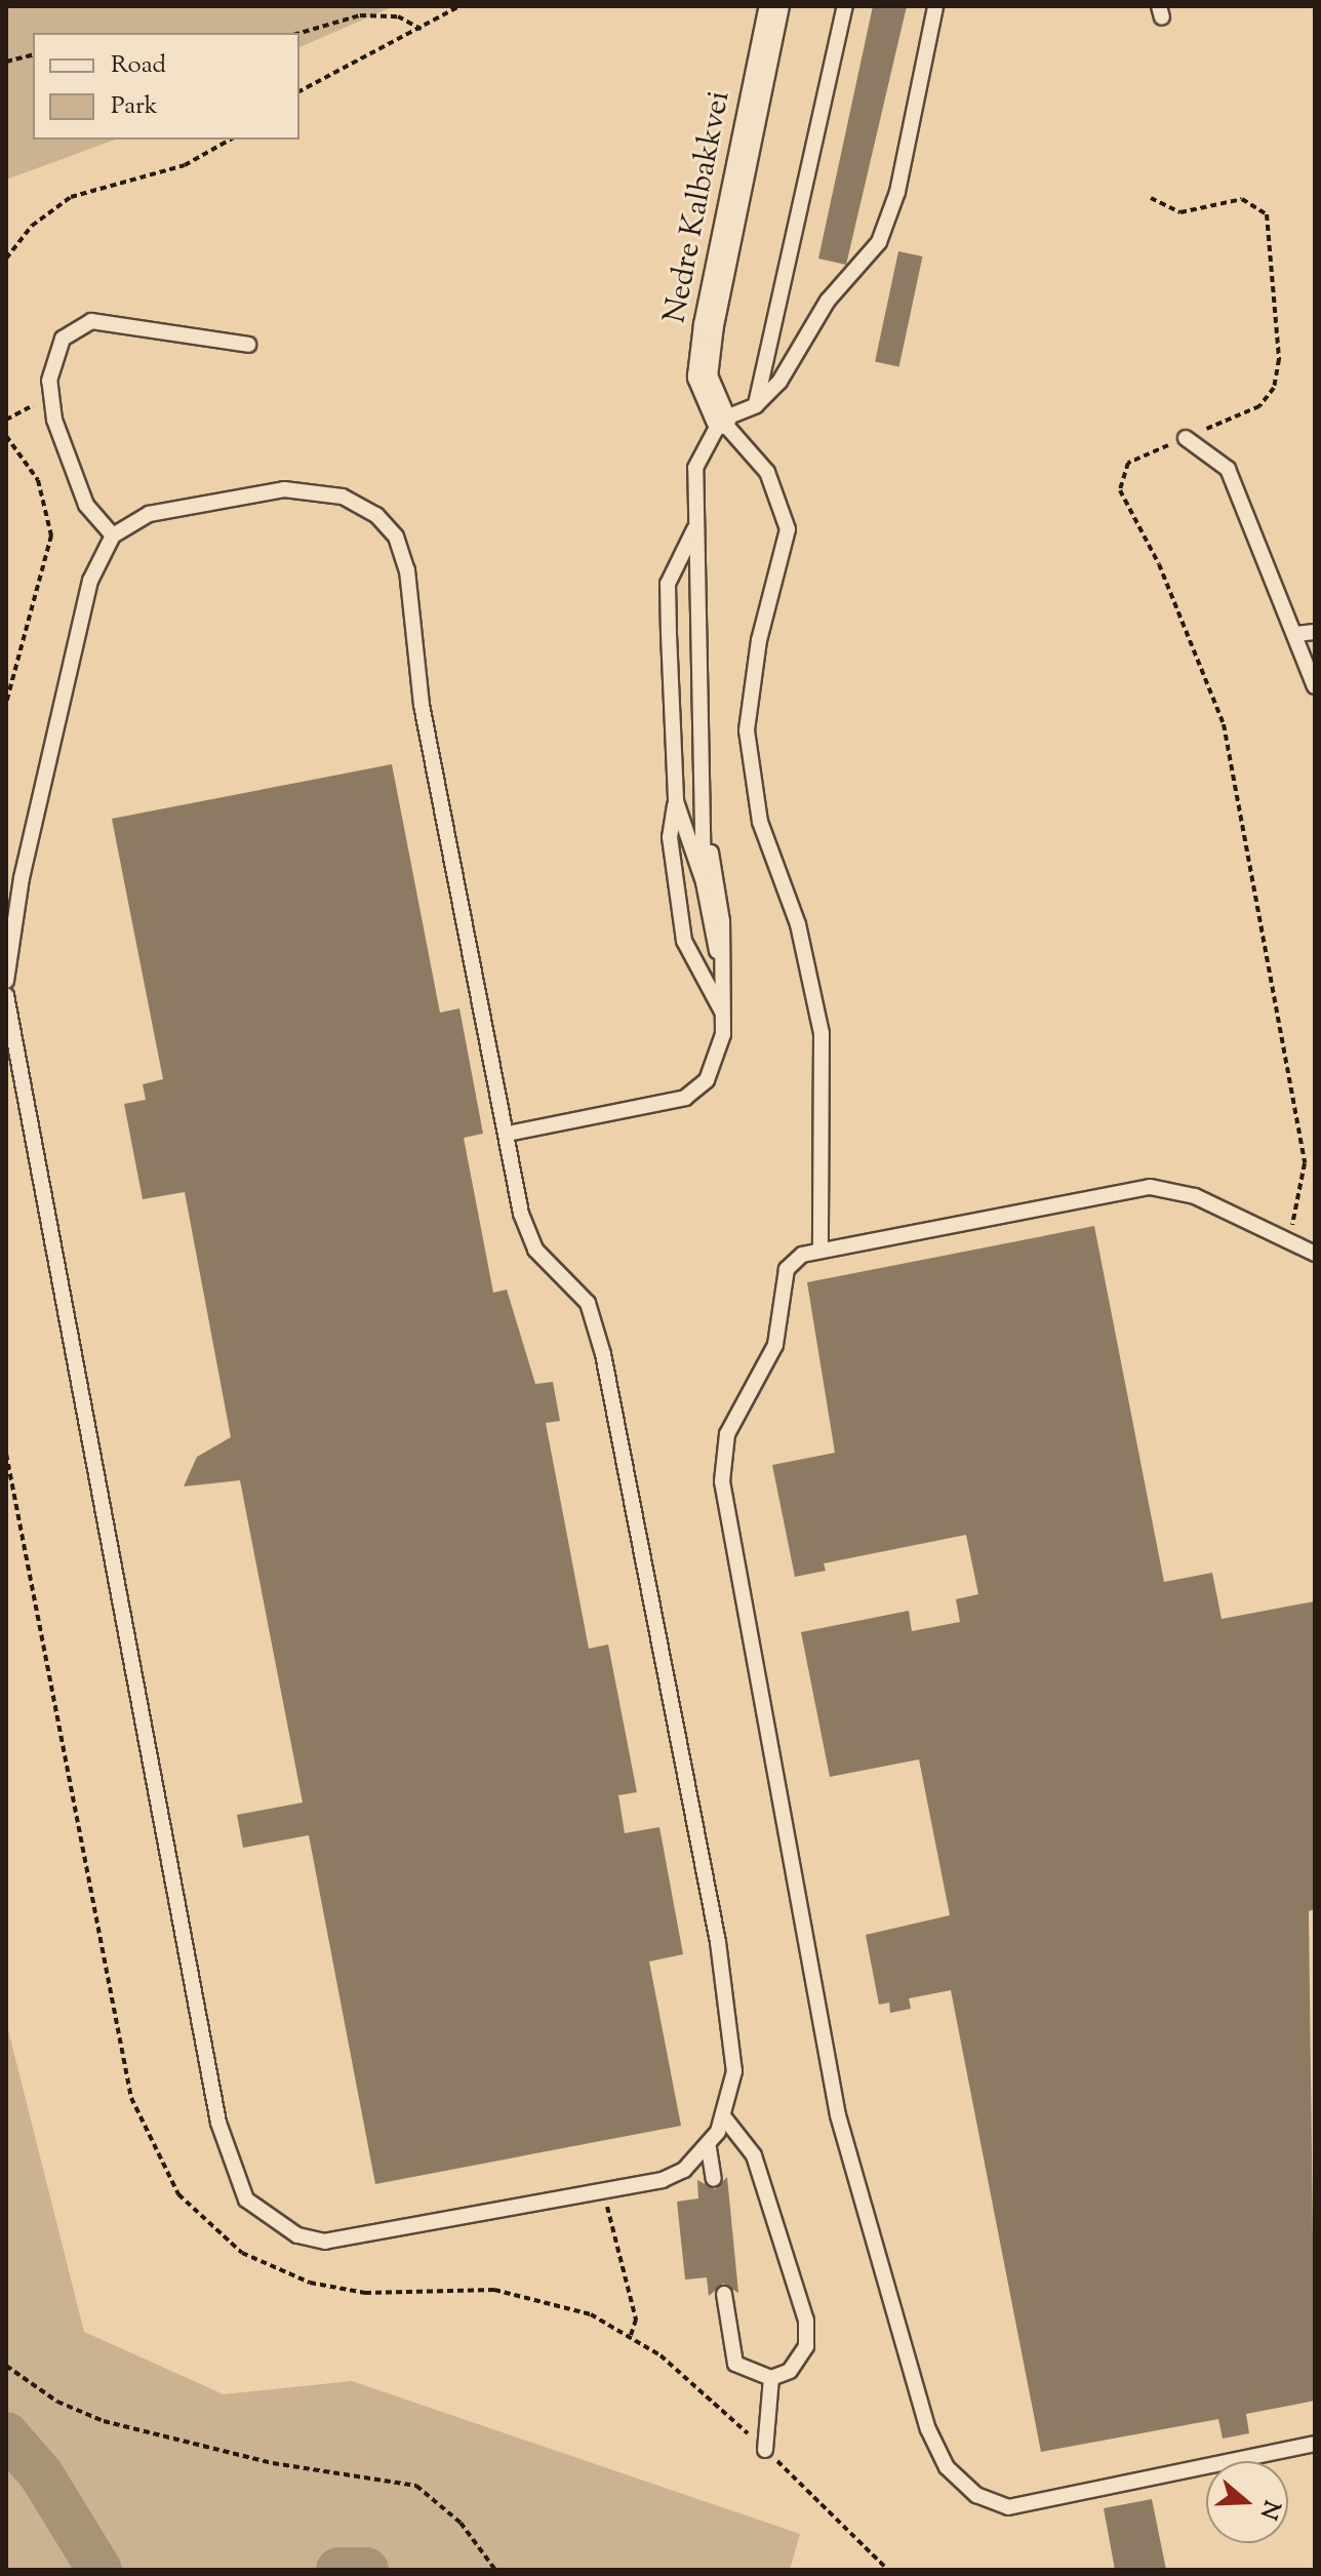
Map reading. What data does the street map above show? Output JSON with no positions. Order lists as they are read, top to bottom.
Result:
{
  "streets": {
    "street": ["Nedre Kalbakkvei"]
  },
  "legend": ["Road", "Park"],
  "north": "right"
}
